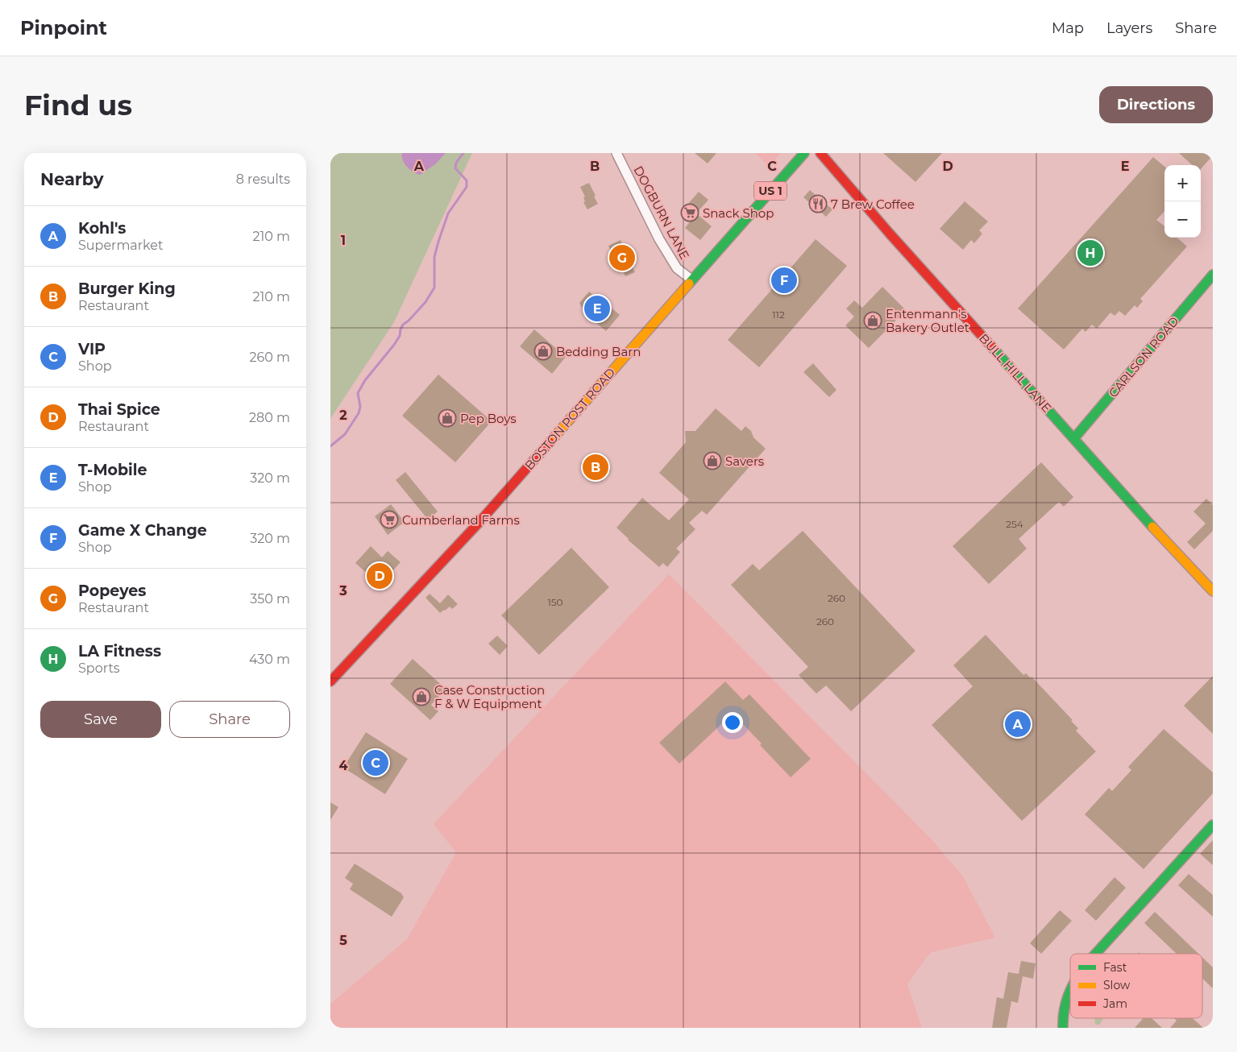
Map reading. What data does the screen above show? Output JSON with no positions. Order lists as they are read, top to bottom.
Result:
{
  "streets": {
    "main road": [
      "US 1",
      "CARLSON ROAD",
      "BULL HILL LANE",
      "BOSTON POST ROAD"
    ],
    "street": ["DOGBURN LANE"]
  },
  "crossings": [
    ["DOGBURN LANE", "BOSTON POST ROAD"],
    ["CARLSON ROAD", "BULL HILL LANE"]
  ],
  "places": {
    "restaurant": ["7 Brew Coffee"],
    "supermarket": ["Snack Shop", "Cumberland Farms"],
    "shop": [
      "Entenmann's Bakery Outlet",
      "Bedding Barn",
      "Pep Boys",
      "Savers",
      "Case Construction F & W Equipment"
    ]
  },
  "house_numbers": [
    "112",
    "254",
    "260",
    "150",
    "260"
  ],
  "legend": ["Fast", "Slow", "Jam"],
  "page": {
    "header": "Pinpoint",
    "nav": ["Map", "Layers", "Share"],
    "buttons": [
      "Directions",
      ["Save", "Share"]
    ],
    "title": "Find us",
    "heading": ["Nearby", "8 results"],
    "map_buttons": ["+", "−"],
    "list": [
      {
        "mark": "A",
        "name": "Kohl's",
        "note": "Supermarket",
        "value": "210 m"
      },
      {
        "mark": "B",
        "name": "Burger King",
        "note": "Restaurant",
        "value": "210 m"
      },
      {
        "mark": "C",
        "name": "VIP",
        "note": "Shop",
        "value": "260 m"
      },
      {
        "mark": "D",
        "name": "Thai Spice",
        "note": "Restaurant",
        "value": "280 m"
      },
      {
        "mark": "E",
        "name": "T-Mobile",
        "note": "Shop",
        "value": "320 m"
      },
      {
        "mark": "F",
        "name": "Game X Change",
        "note": "Shop",
        "value": "320 m"
      },
      {
        "mark": "G",
        "name": "Popeyes",
        "note": "Restaurant",
        "value": "350 m"
      },
      {
        "mark": "H",
        "name": "LA Fitness",
        "note": "Sports",
        "value": "430 m"
      }
    ],
    "pins": [
      "H",
      "G",
      "F",
      "E",
      "B",
      "D",
      "A",
      "C"
    ]
  },
  "grid": {
    "columns": [
      "A",
      "B",
      "C",
      "D",
      "E"
    ],
    "rows": [
      "1",
      "2",
      "3",
      "4",
      "5"
    ]
  }
}
